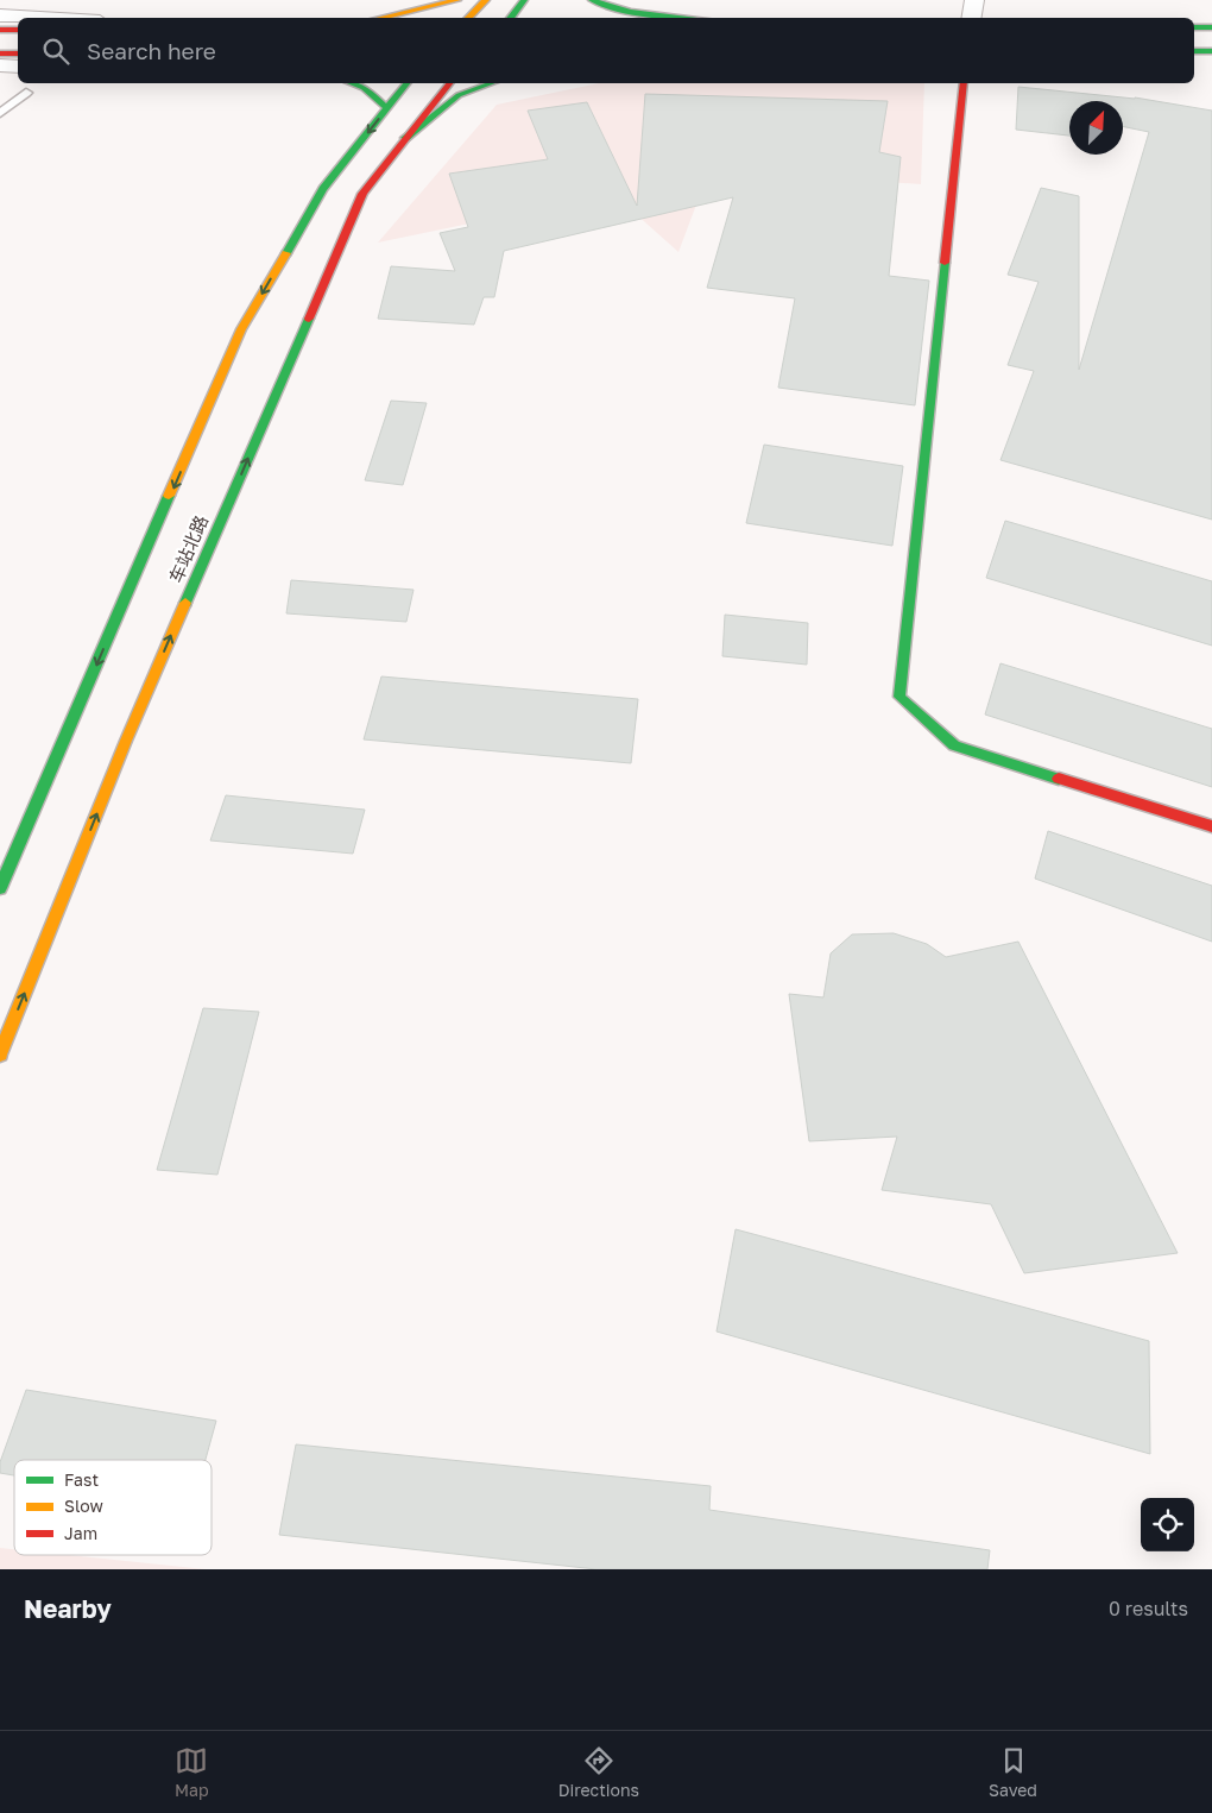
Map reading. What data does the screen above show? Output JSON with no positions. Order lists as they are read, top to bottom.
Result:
{
  "streets": {
    "main road": ["车站北路"]
  },
  "legend": ["Fast", "Slow", "Jam"],
  "north": "top right",
  "page": {
    "search": "Search here",
    "heading": ["Nearby", "0 results"],
    "nav": ["Map", "Directions", "Saved"]
  }
}
